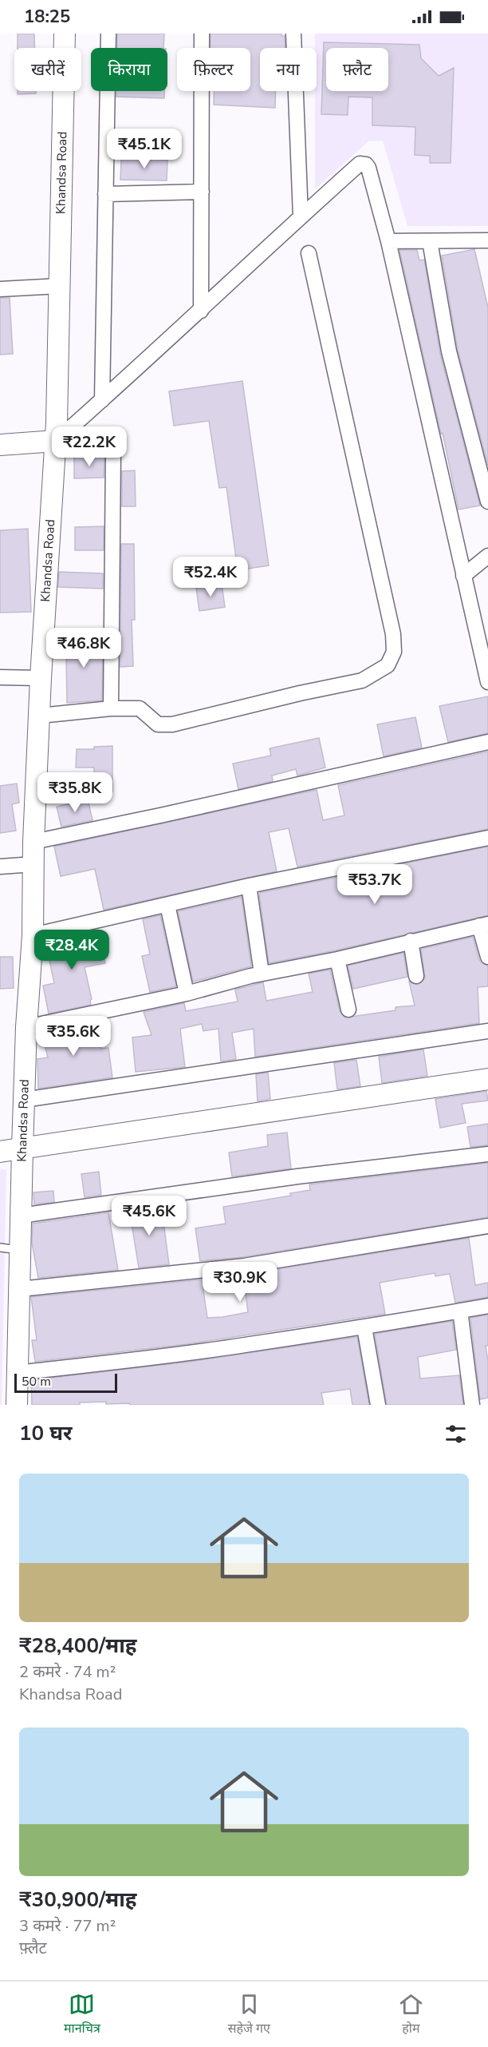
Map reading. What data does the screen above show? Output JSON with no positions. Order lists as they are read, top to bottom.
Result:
{
  "streets": {
    "street": ["Khandsa Road"]
  },
  "scale_bar": "50 m",
  "page": {
    "status": "18:25",
    "chip": [
      "खरीदें",
      "किराया",
      "फ़िल्टर",
      "नया",
      "फ़्लैट"
    ],
    "price": [
      "₹45.1K",
      "₹22.2K",
      "₹52.4K",
      "₹46.8K",
      "₹35.8K",
      "₹53.7K",
      "₹28.4K",
      "₹35.6K",
      "₹45.6K",
      "₹30.9K"
    ],
    "scale": "50 m",
    "heading": "10 घर",
    "list": [
      {
        "name": "₹28,400/माह",
        "note": "2 कमरे · 74 m² · Khandsa Road"
      },
      {
        "name": "₹30,900/माह",
        "note": "3 कमरे · 77 m² · फ़्लैट"
      }
    ],
    "tabs": ["मानचित्र", "सहेजे गए", "होम"]
  }
}
